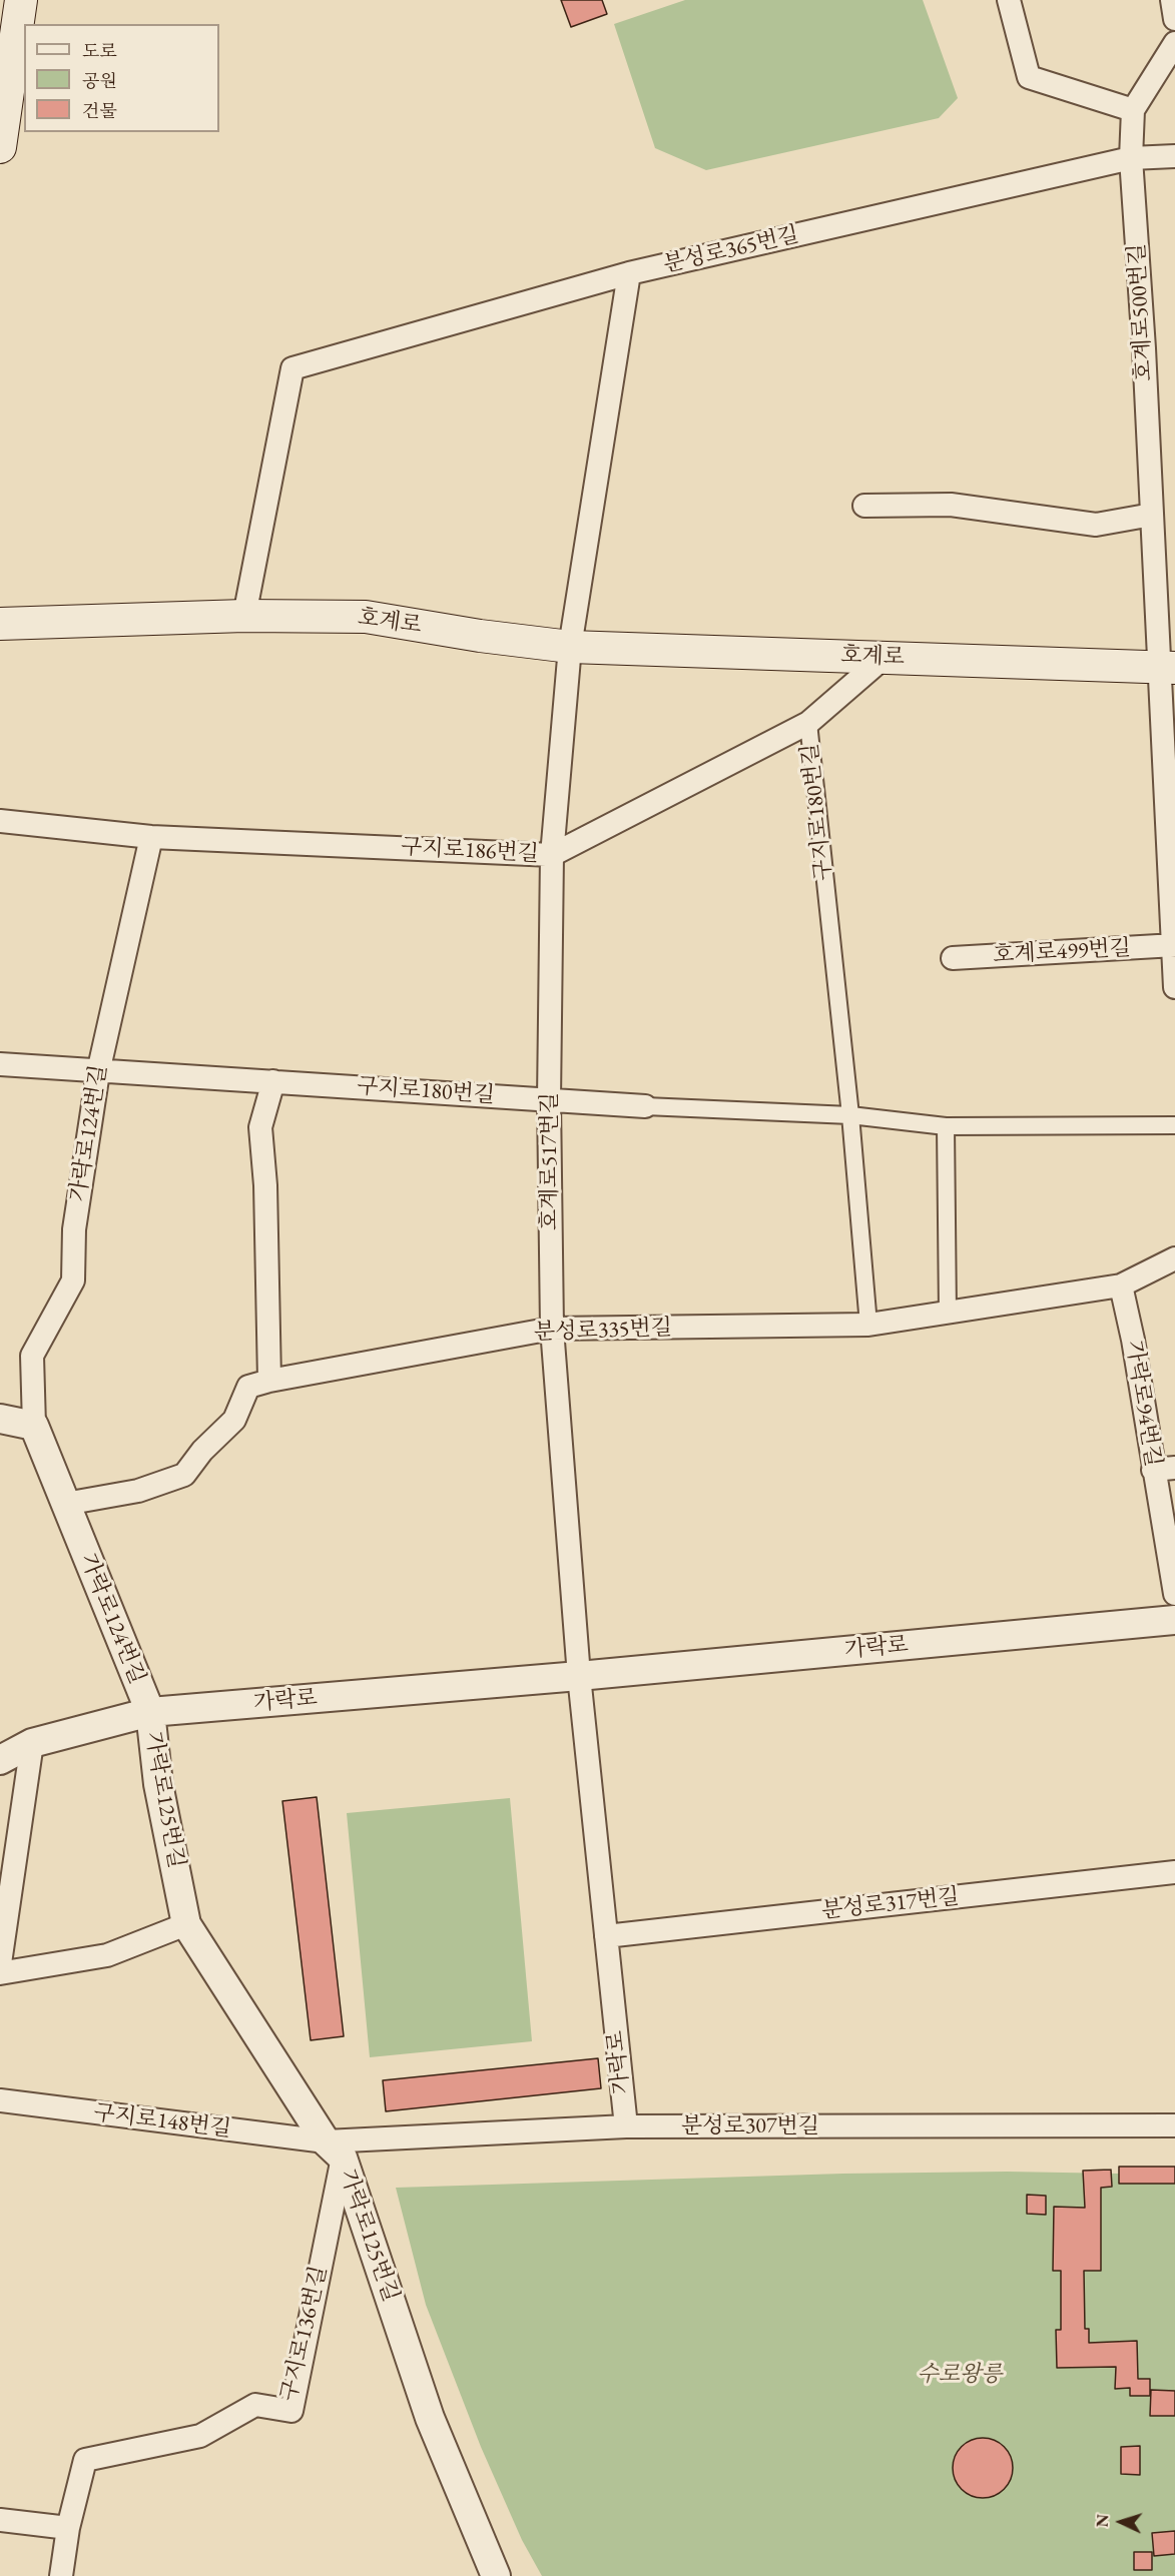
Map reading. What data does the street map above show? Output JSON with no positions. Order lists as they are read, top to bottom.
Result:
{
  "streets": {
    "main road": ["호계로"],
    "street": [
      "분성로365번길",
      "호계로500번길",
      "구지로180번길",
      "구지로186번길",
      "호계로499번길",
      "가락로124번길",
      "호계로517번길",
      "분성로335번길",
      "가락로94번길",
      "가락로",
      "가락로125번길",
      "분성로317번길",
      "구지로148번길",
      "분성로307번길",
      "구지로136번길"
    ]
  },
  "crossings": [
    ["분성로365번길", "호계로500번길"],
    ["분성로365번길", "호계로"],
    ["호계로500번길", "호계로"],
    ["호계로", "구지로186번길"],
    ["호계로", "호계로517번길"],
    ["구지로180번길", "구지로186번길"],
    ["구지로180번길", "가락로124번길"],
    ["구지로180번길", "호계로517번길"],
    ["구지로186번길", "가락로124번길"],
    ["구지로186번길", "호계로517번길"],
    ["가락로124번길", "분성로335번길"],
    ["가락로124번길", "가락로"],
    ["가락로124번길", "가락로125번길"],
    ["호계로517번길", "분성로335번길"],
    ["호계로517번길", "가락로"],
    ["분성로335번길", "가락로94번길"],
    ["가락로", "가락로125번길"],
    ["가락로", "분성로317번길"],
    ["가락로", "분성로307번길"],
    ["가락로125번길", "구지로148번길"],
    ["가락로125번길", "분성로307번길"],
    ["가락로125번길", "구지로136번길"],
    ["구지로148번길", "분성로307번길"],
    ["구지로148번길", "구지로136번길"],
    ["분성로307번길", "구지로136번길"]
  ],
  "parks": ["수로왕릉"],
  "legend": ["도로", "공원", "건물"],
  "north": "left"
}
